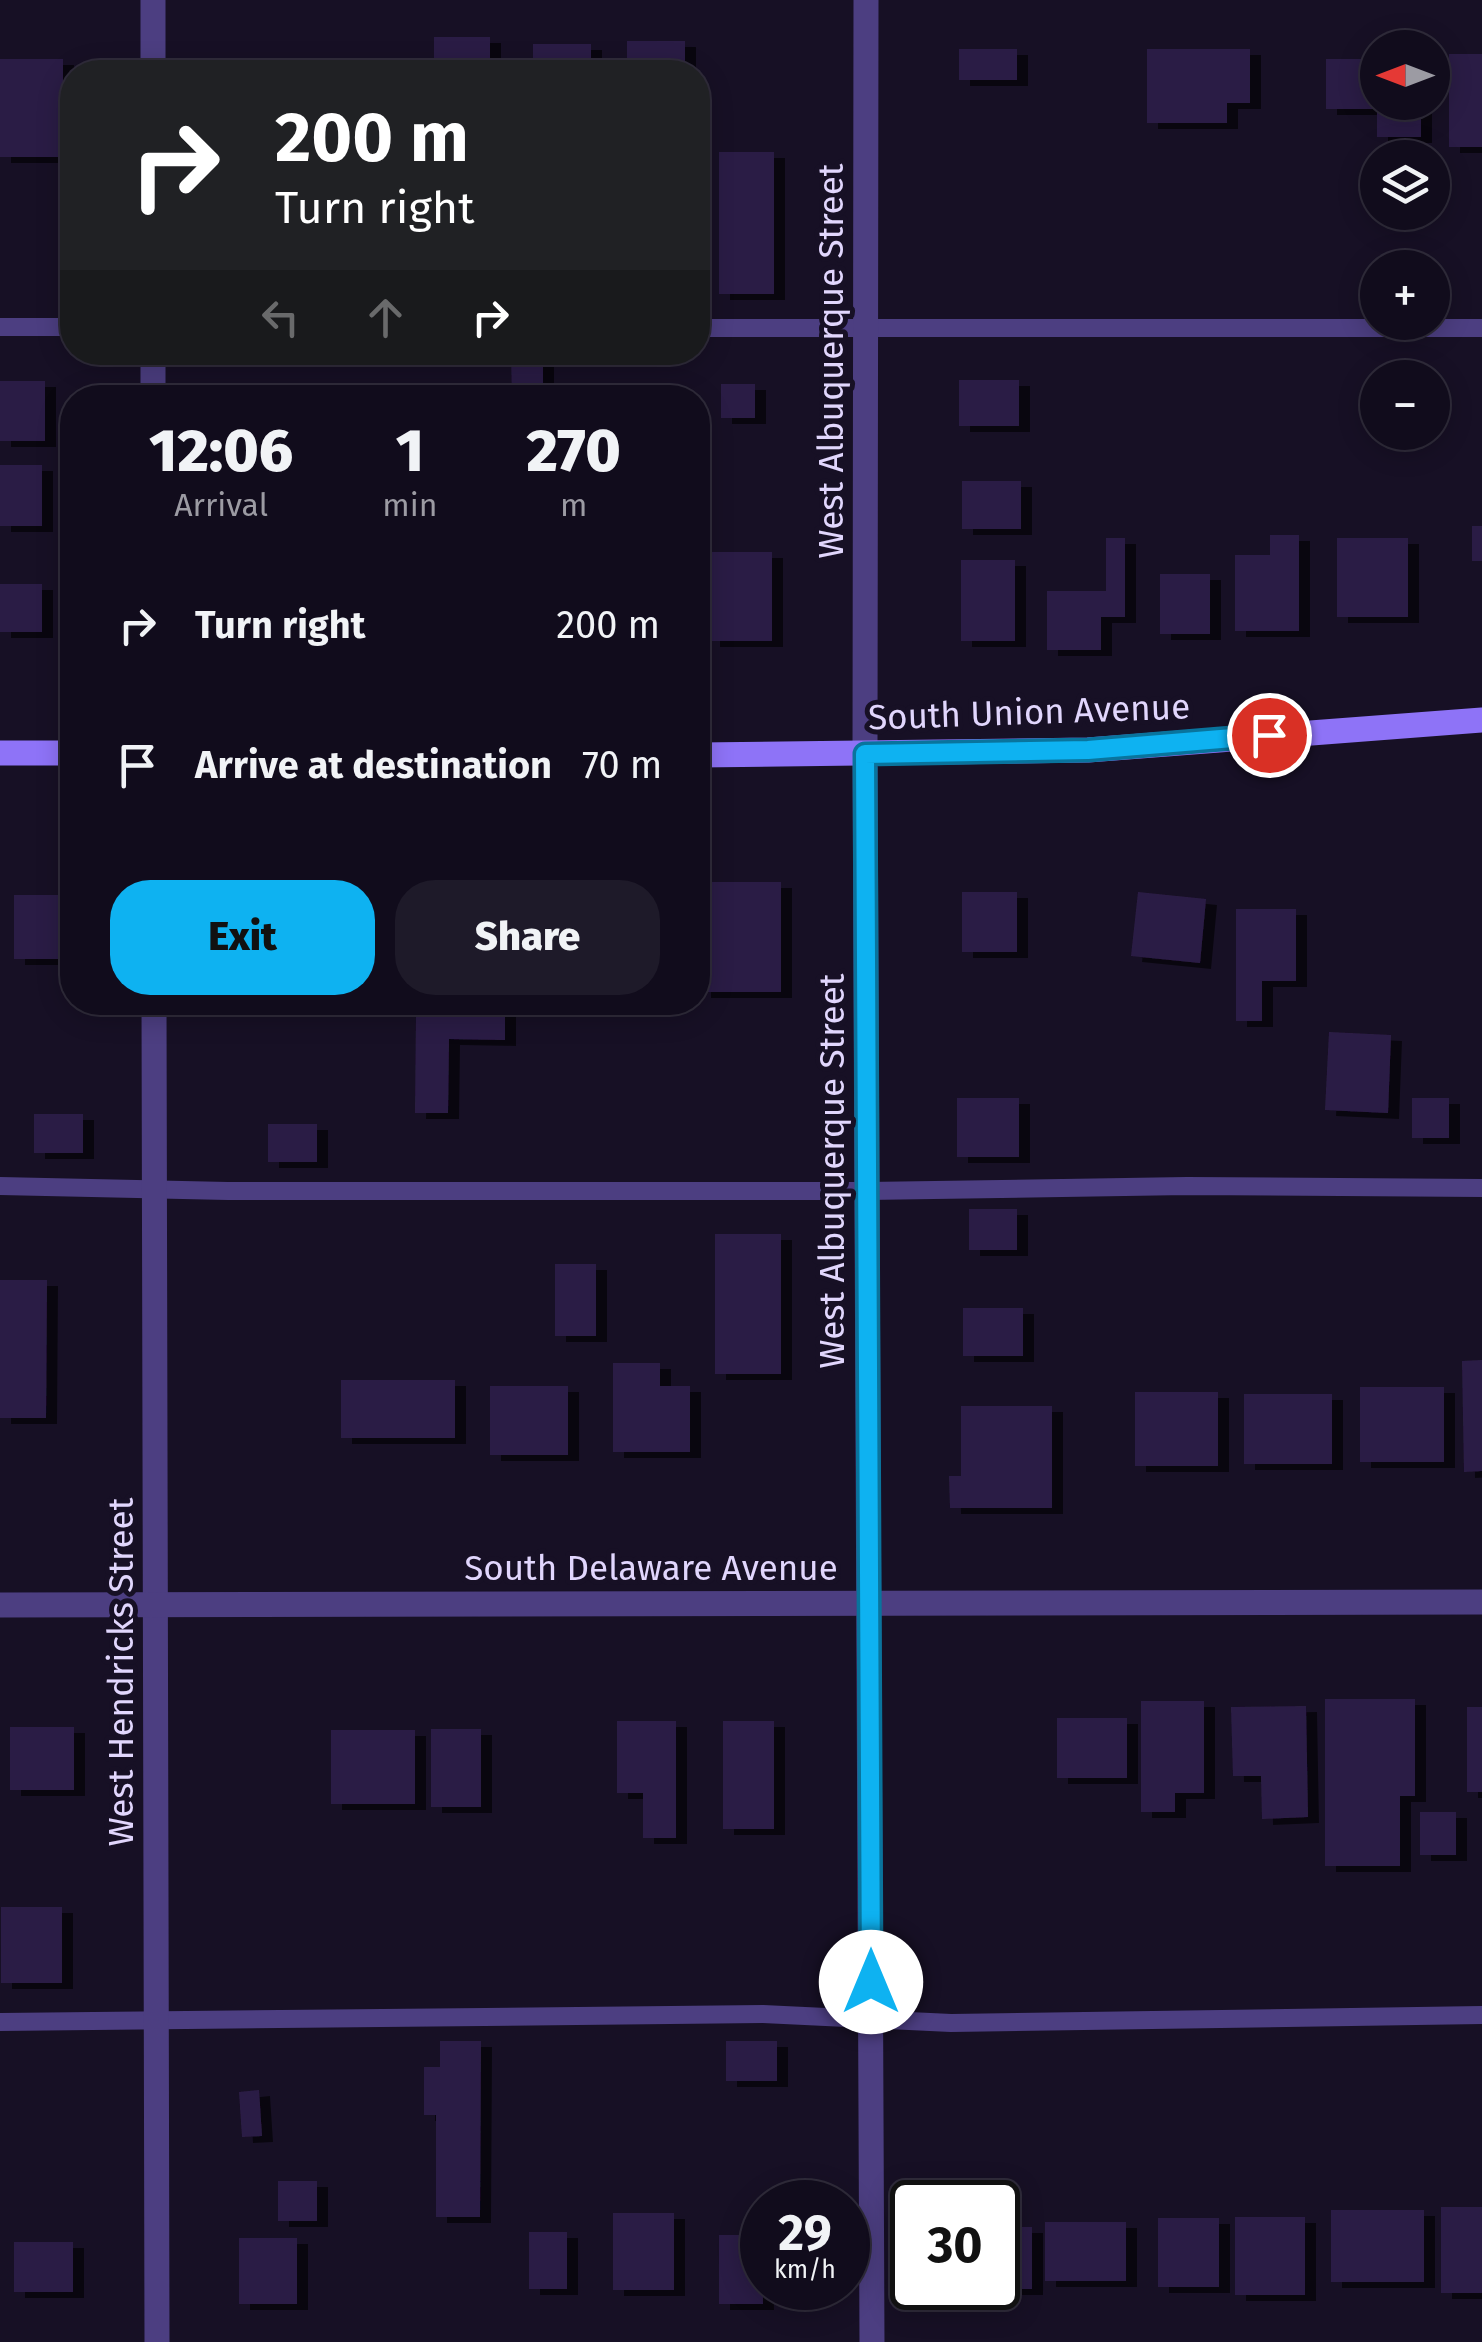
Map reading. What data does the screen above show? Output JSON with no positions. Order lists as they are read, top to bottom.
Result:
{
  "streets": {
    "main road": ["South Union Avenue"],
    "street": ["West Albuquerque Street", "South Delaware Avenue", "West Hendricks Street"]
  },
  "crossings": [
    ["West Albuquerque Street", "South Union Avenue"],
    ["West Albuquerque Street", "South Delaware Avenue"],
    ["South Delaware Avenue", "West Hendricks Street"]
  ],
  "north": "left",
  "page": {
    "map_buttons": ["+", "−"],
    "turn": ["200 m", "Turn right"],
    "eta": [
      "12:06",
      "Arrival",
      "1",
      "min",
      "270",
      "m"
    ],
    "list": [
      {
        "name": "Turn right",
        "value": "200 m"
      },
      {
        "name": "Arrive at destination",
        "value": "70 m"
      }
    ],
    "buttons": ["Exit", "Share"],
    "speed": "29 km/h",
    "limit": "30"
  }
}
